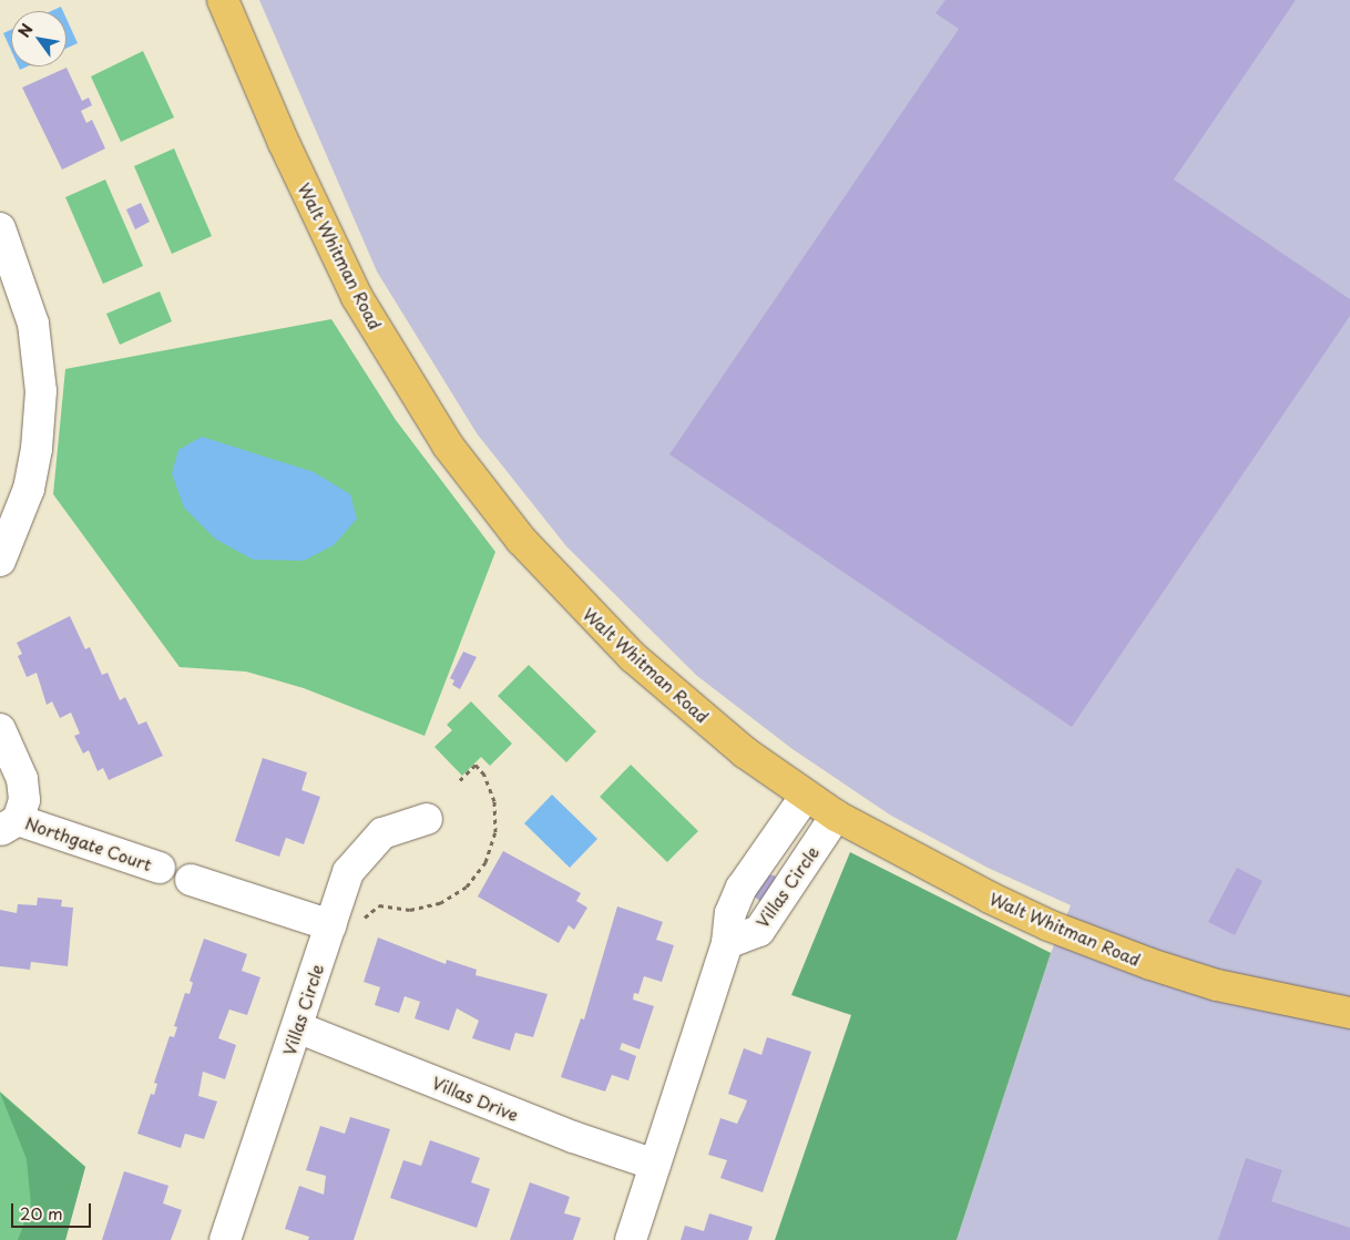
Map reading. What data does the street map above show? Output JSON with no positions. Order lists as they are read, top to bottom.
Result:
{
  "streets": {
    "main road": ["Walt Whitman Road"],
    "street": ["Northgate Court", "Villas Circle", "Villas Drive"]
  },
  "crossings": [
    ["Walt Whitman Road", "Villas Circle"],
    ["Villas Circle", "Villas Drive"]
  ],
  "scale_bar": "20 m",
  "north": "top left"
}
